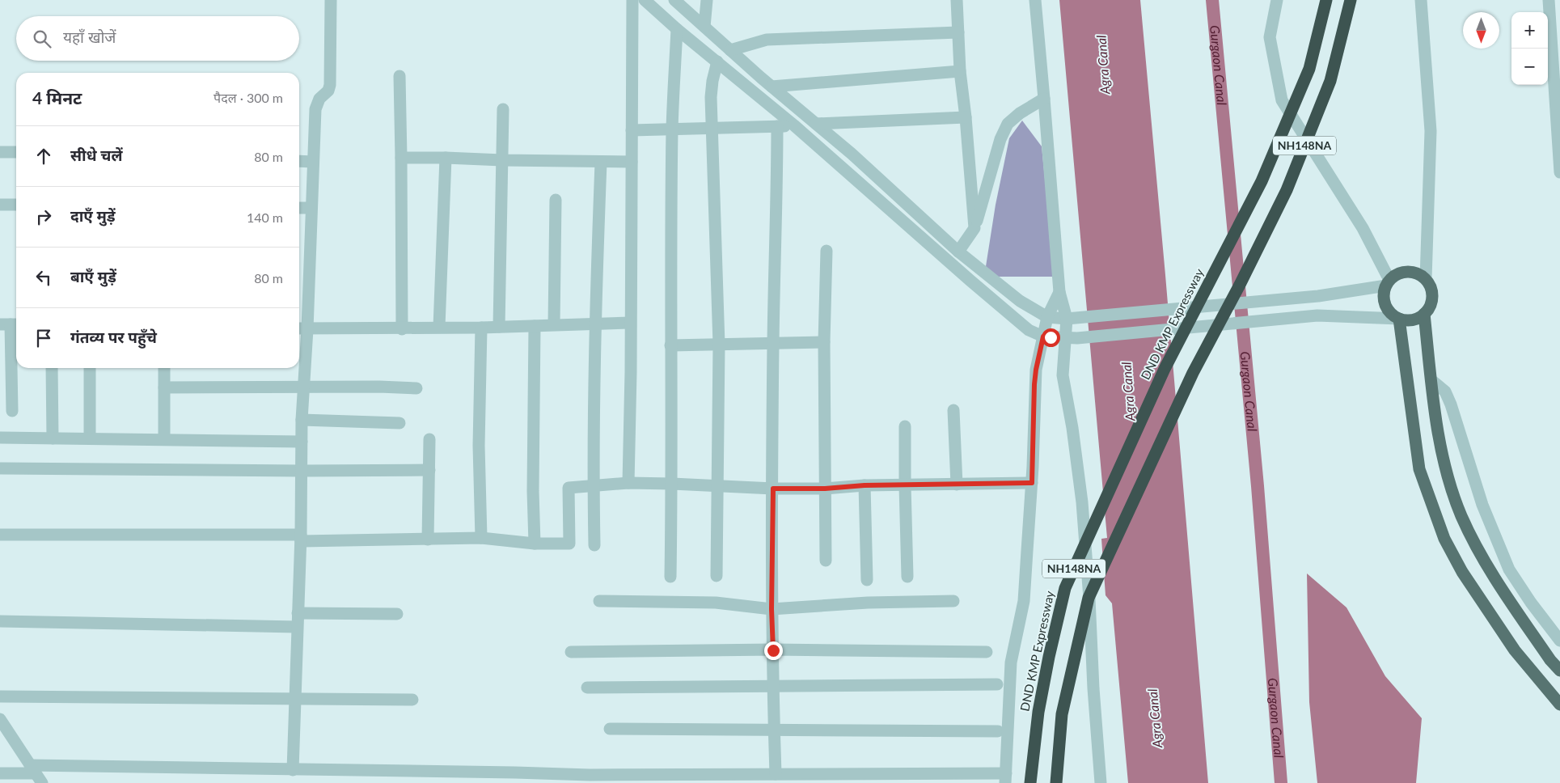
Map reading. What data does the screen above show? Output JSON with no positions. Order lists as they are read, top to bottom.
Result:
{
  "streets": {
    "highway": ["NH148NA", "DND KMP Expressway"]
  },
  "water": ["Agra Canal", "Gurgaon Canal"],
  "north": "bottom",
  "page": {
    "map_buttons": ["+", "−"],
    "search": "यहाँ खोजें",
    "heading": ["4 मिनट", "पैदल · 300 m"],
    "list": [
      ["सीधे चलें", "80 m"],
      ["दाएँ मुड़ें", "140 m"],
      ["बाएँ मुड़ें", "80 m"],
      "गंतव्य पर पहुँचे"
    ]
  }
}
